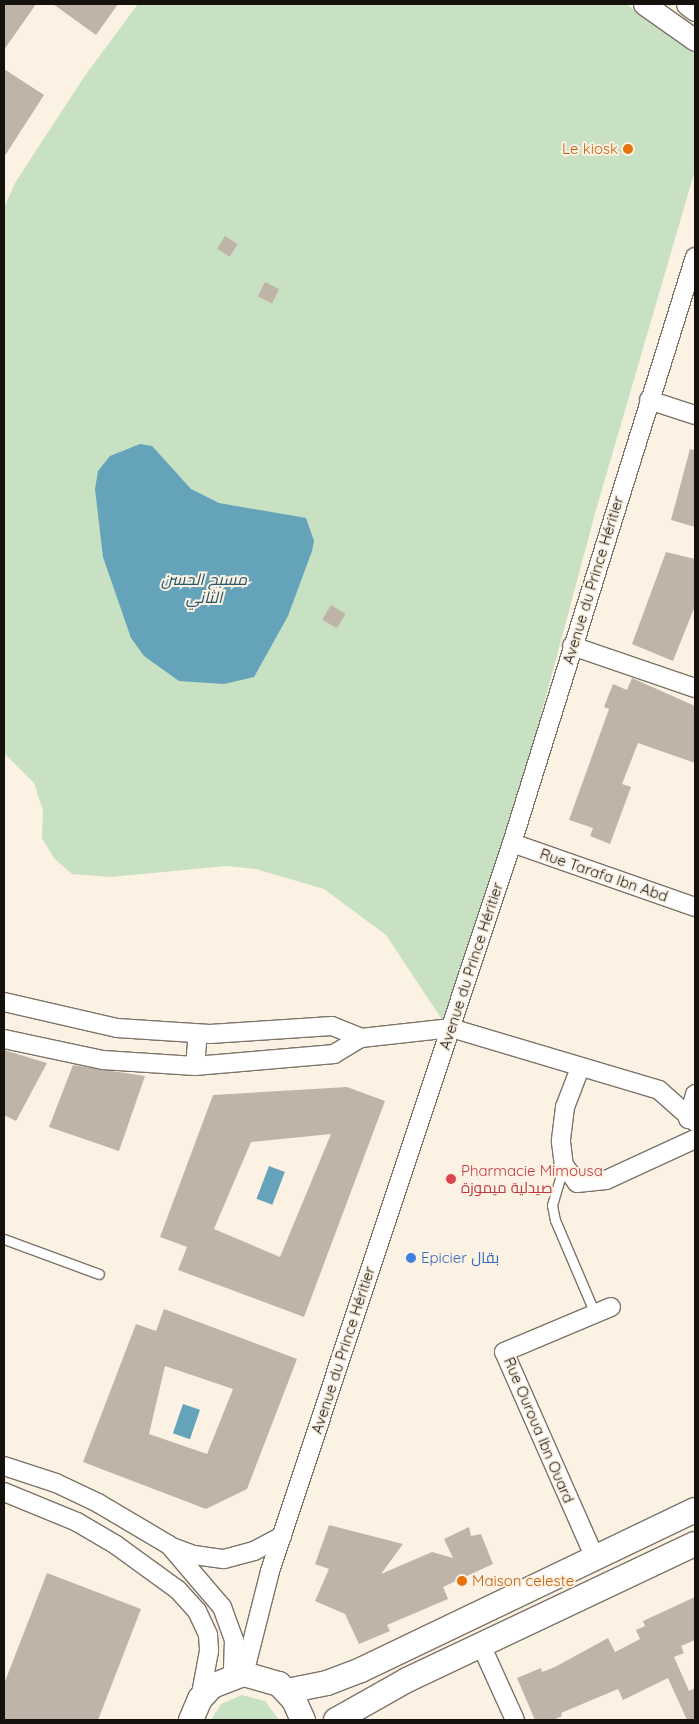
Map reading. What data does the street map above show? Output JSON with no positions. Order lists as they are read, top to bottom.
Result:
{
  "streets": {
    "street": ["Avenue du Prince Héritier", "Rue Tarafa Ibn Abd", "Rue Ouroua Ibn Ouard"]
  },
  "crossings": [
    ["Avenue du Prince Héritier", "Rue Tarafa Ibn Abd"]
  ],
  "water": ["مسبح الحسن الثاني"],
  "places": [
    "Le kiosk",
    "Pharmacie Mimousa صيدلية ميموزة",
    "Epicier بقال",
    "Maison celeste"
  ]
}
